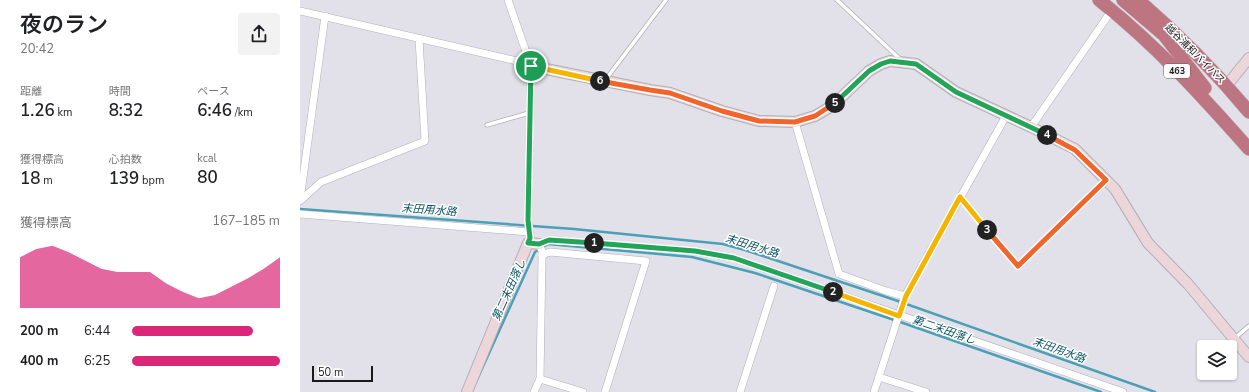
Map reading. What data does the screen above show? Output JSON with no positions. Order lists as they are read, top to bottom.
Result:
{
  "streets": {
    "highway": ["越谷浦和バイパス", "463"]
  },
  "water": ["末田用水路", "第二末田落し"],
  "scale_bar": "50 m",
  "page": {
    "heading": ["夜のラン", "20:42"],
    "stats": [
      ["距離", "1.26 km"],
      ["時間", "8:32"],
      ["ペース", "6:46 /km"],
      ["獲得標高", "18 m"],
      ["心拍数", "139 bpm"],
      ["kcal", "80"]
    ],
    "pins": [
      "6",
      "5",
      "4",
      "3",
      "1",
      "2"
    ],
    "chart": ["獲得標高", "167–185 m"],
    "list": [
      {
        "name": "200 m",
        "note": "6:44"
      },
      {
        "name": "400 m",
        "note": "6:25"
      }
    ],
    "scale": "50 m"
  }
}
